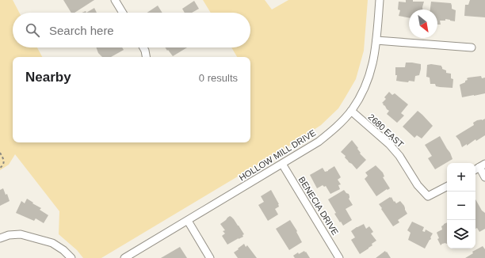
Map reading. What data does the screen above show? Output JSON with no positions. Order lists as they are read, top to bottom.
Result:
{
  "streets": {
    "street": ["2680 EAST", "HOLLOW MILL DRIVE", "BENECIA DRIVE"]
  },
  "crossings": [
    ["2680 EAST", "HOLLOW MILL DRIVE"],
    ["HOLLOW MILL DRIVE", "BENECIA DRIVE"]
  ],
  "north": "bottom right",
  "page": {
    "search": "Search here",
    "heading": ["Nearby", "0 results"],
    "map_buttons": ["+", "−"]
  }
}
